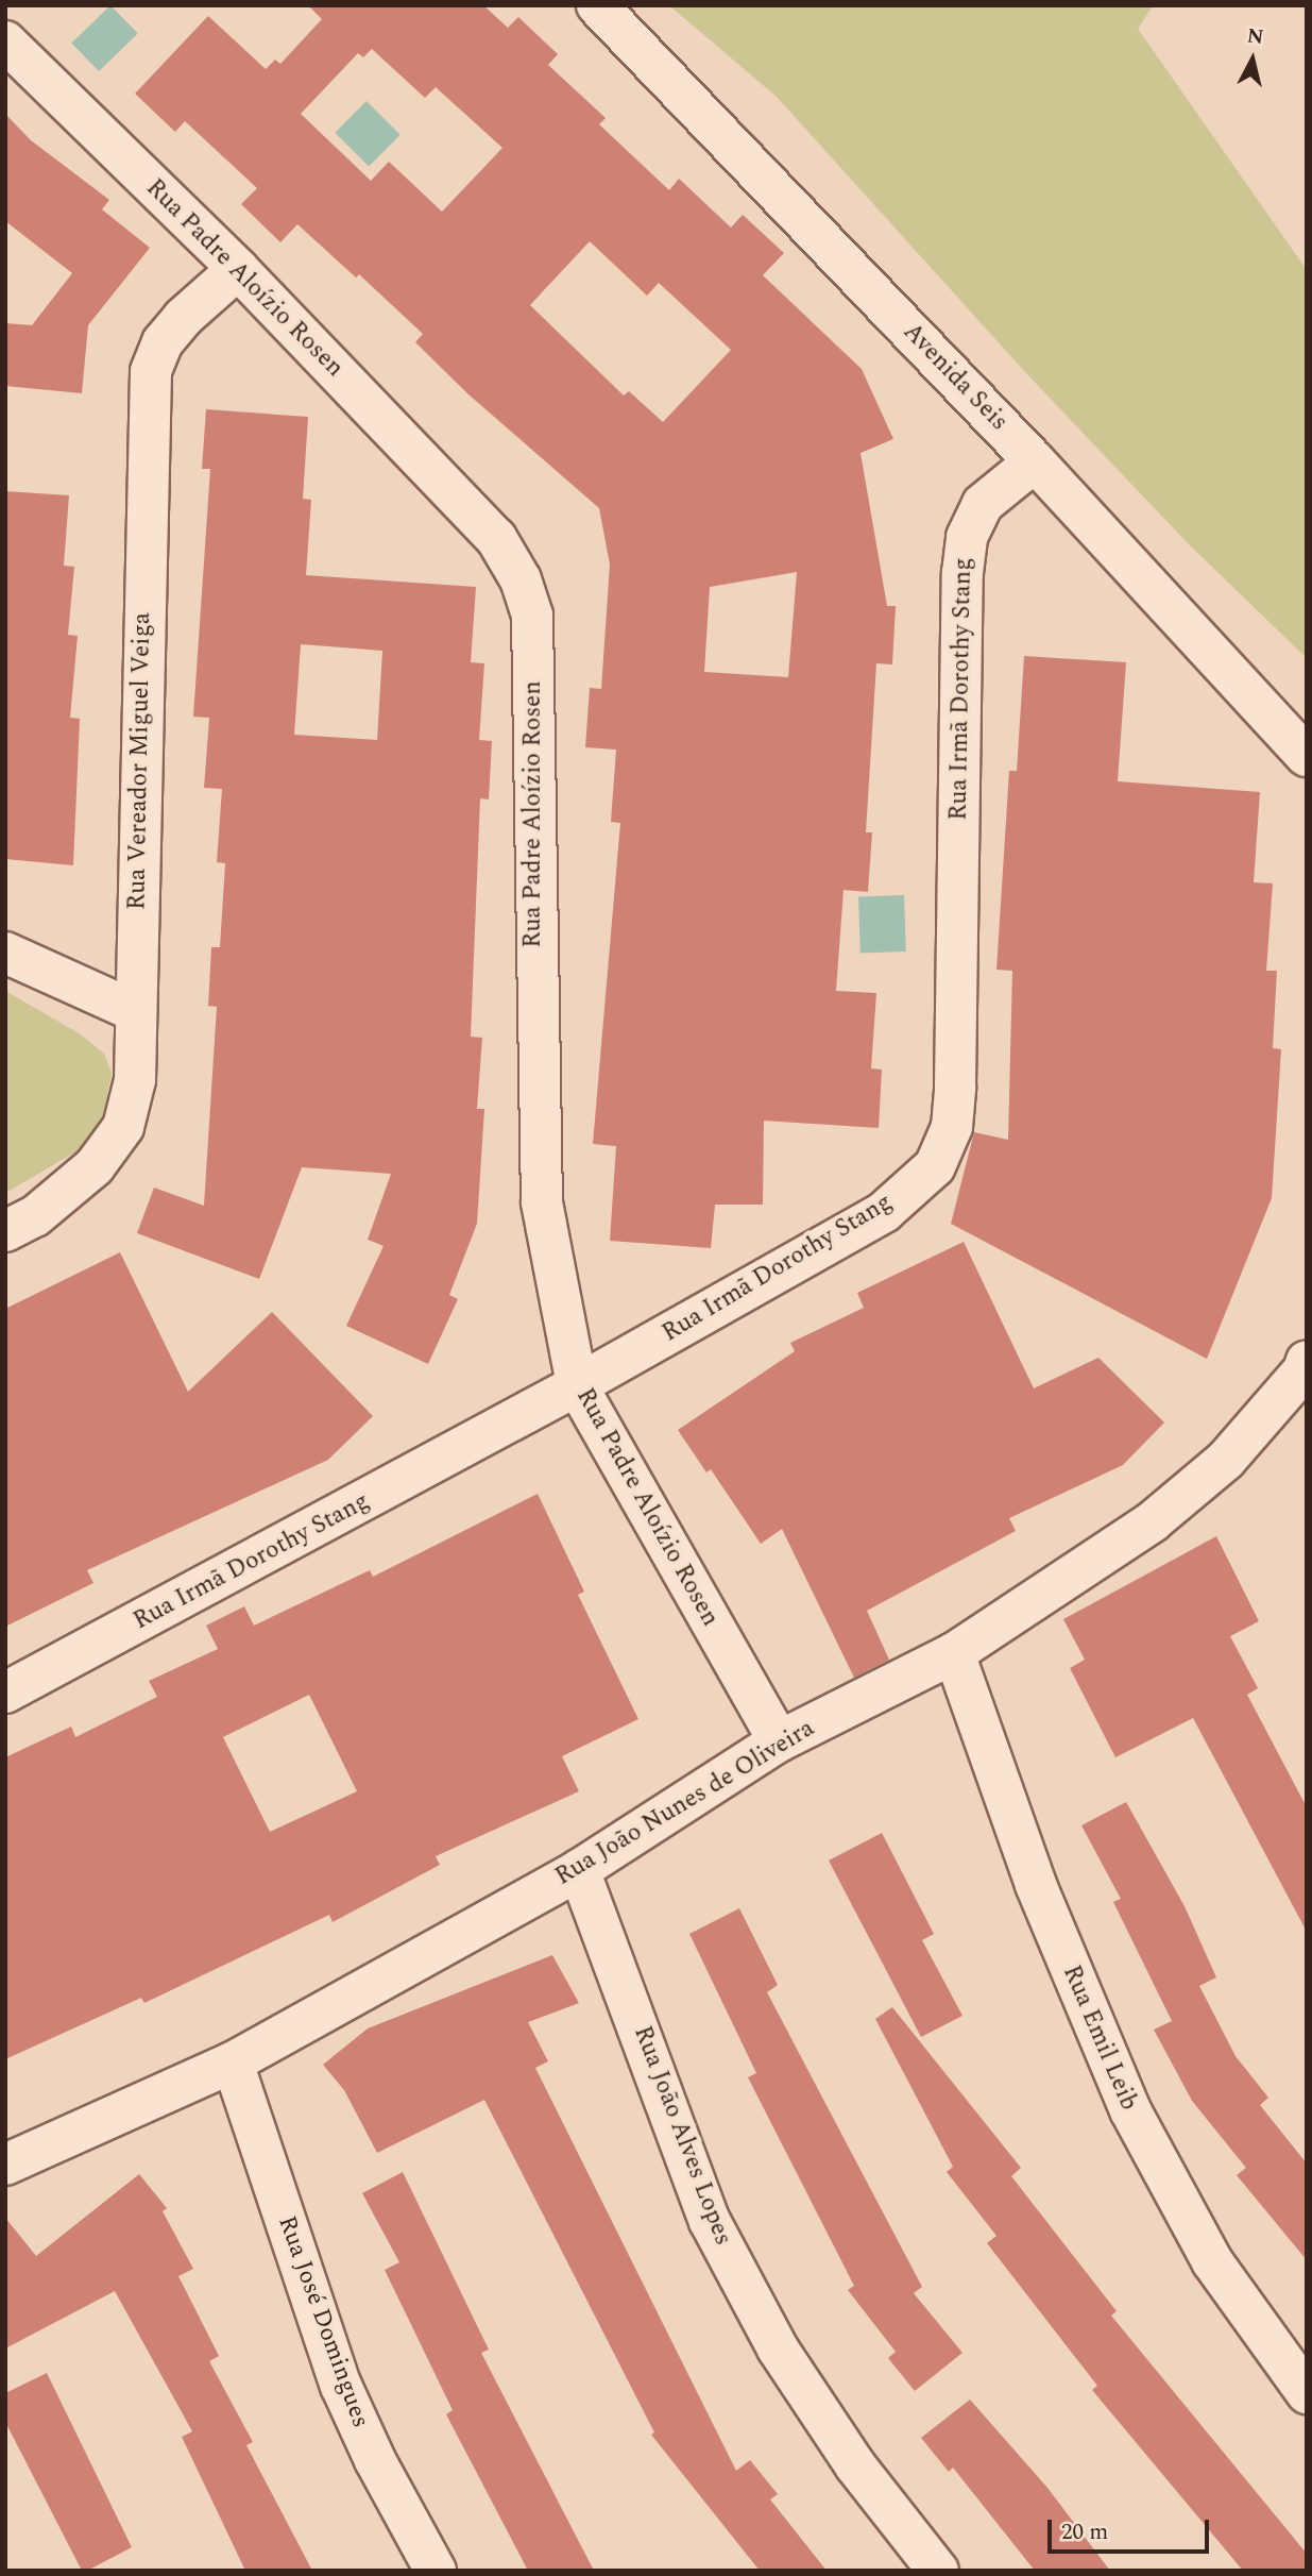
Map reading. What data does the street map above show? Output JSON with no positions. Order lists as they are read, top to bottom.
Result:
{
  "streets": {
    "street": [
      "Rua Padre Aloízio Rosen",
      "Avenida Seis",
      "Rua Irmã Dorothy Stang",
      "Rua Vereador Miguel Veiga",
      "Rua João Nunes de Oliveira",
      "Rua Emil Leib",
      "Rua João Alves Lopes",
      "Rua José Domingues"
    ]
  },
  "crossings": [
    ["Rua Padre Aloízio Rosen", "Rua Irmã Dorothy Stang"],
    ["Rua Padre Aloízio Rosen", "Rua Vereador Miguel Veiga"],
    ["Rua Padre Aloízio Rosen", "Rua João Nunes de Oliveira"],
    ["Avenida Seis", "Rua Irmã Dorothy Stang"],
    ["Rua João Nunes de Oliveira", "Rua Emil Leib"],
    ["Rua João Nunes de Oliveira", "Rua João Alves Lopes"],
    ["Rua João Nunes de Oliveira", "Rua José Domingues"]
  ],
  "scale_bar": "20 m",
  "north": "top"
}
